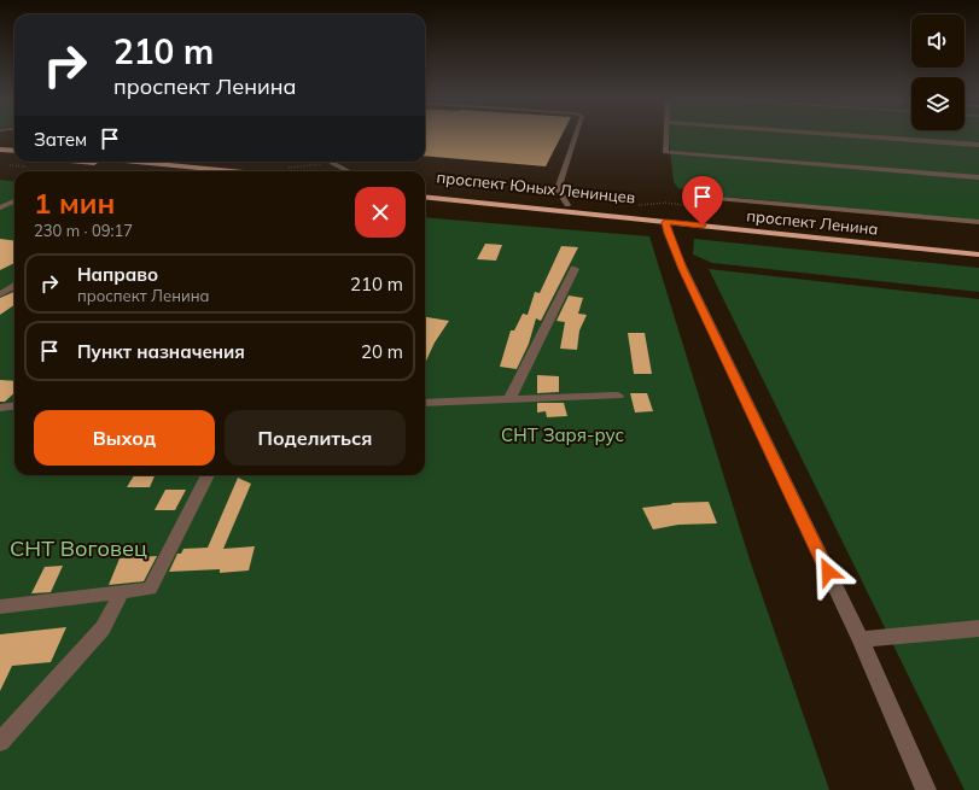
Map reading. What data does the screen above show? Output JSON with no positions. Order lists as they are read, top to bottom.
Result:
{
  "streets": {
    "main road": ["проспект Юных Ленинцев", "проспект Ленина"]
  },
  "crossings": [
    ["проспект Юных Ленинцев", "проспект Ленина"]
  ],
  "parks": ["СНТ Заря-рус", "СНТ Воговец"],
  "page": {
    "turn": ["210 m", "проспект Ленина"],
    "then": "Затем",
    "heading": ["1 мин", "230 m · 09:17"],
    "list": [
      {
        "name": "Направо",
        "note": "проспект Ленина",
        "value": "210 m"
      },
      {
        "name": "Пункт назначения",
        "value": "20 m"
      }
    ],
    "buttons": ["Выход", "Поделиться"]
  }
}
